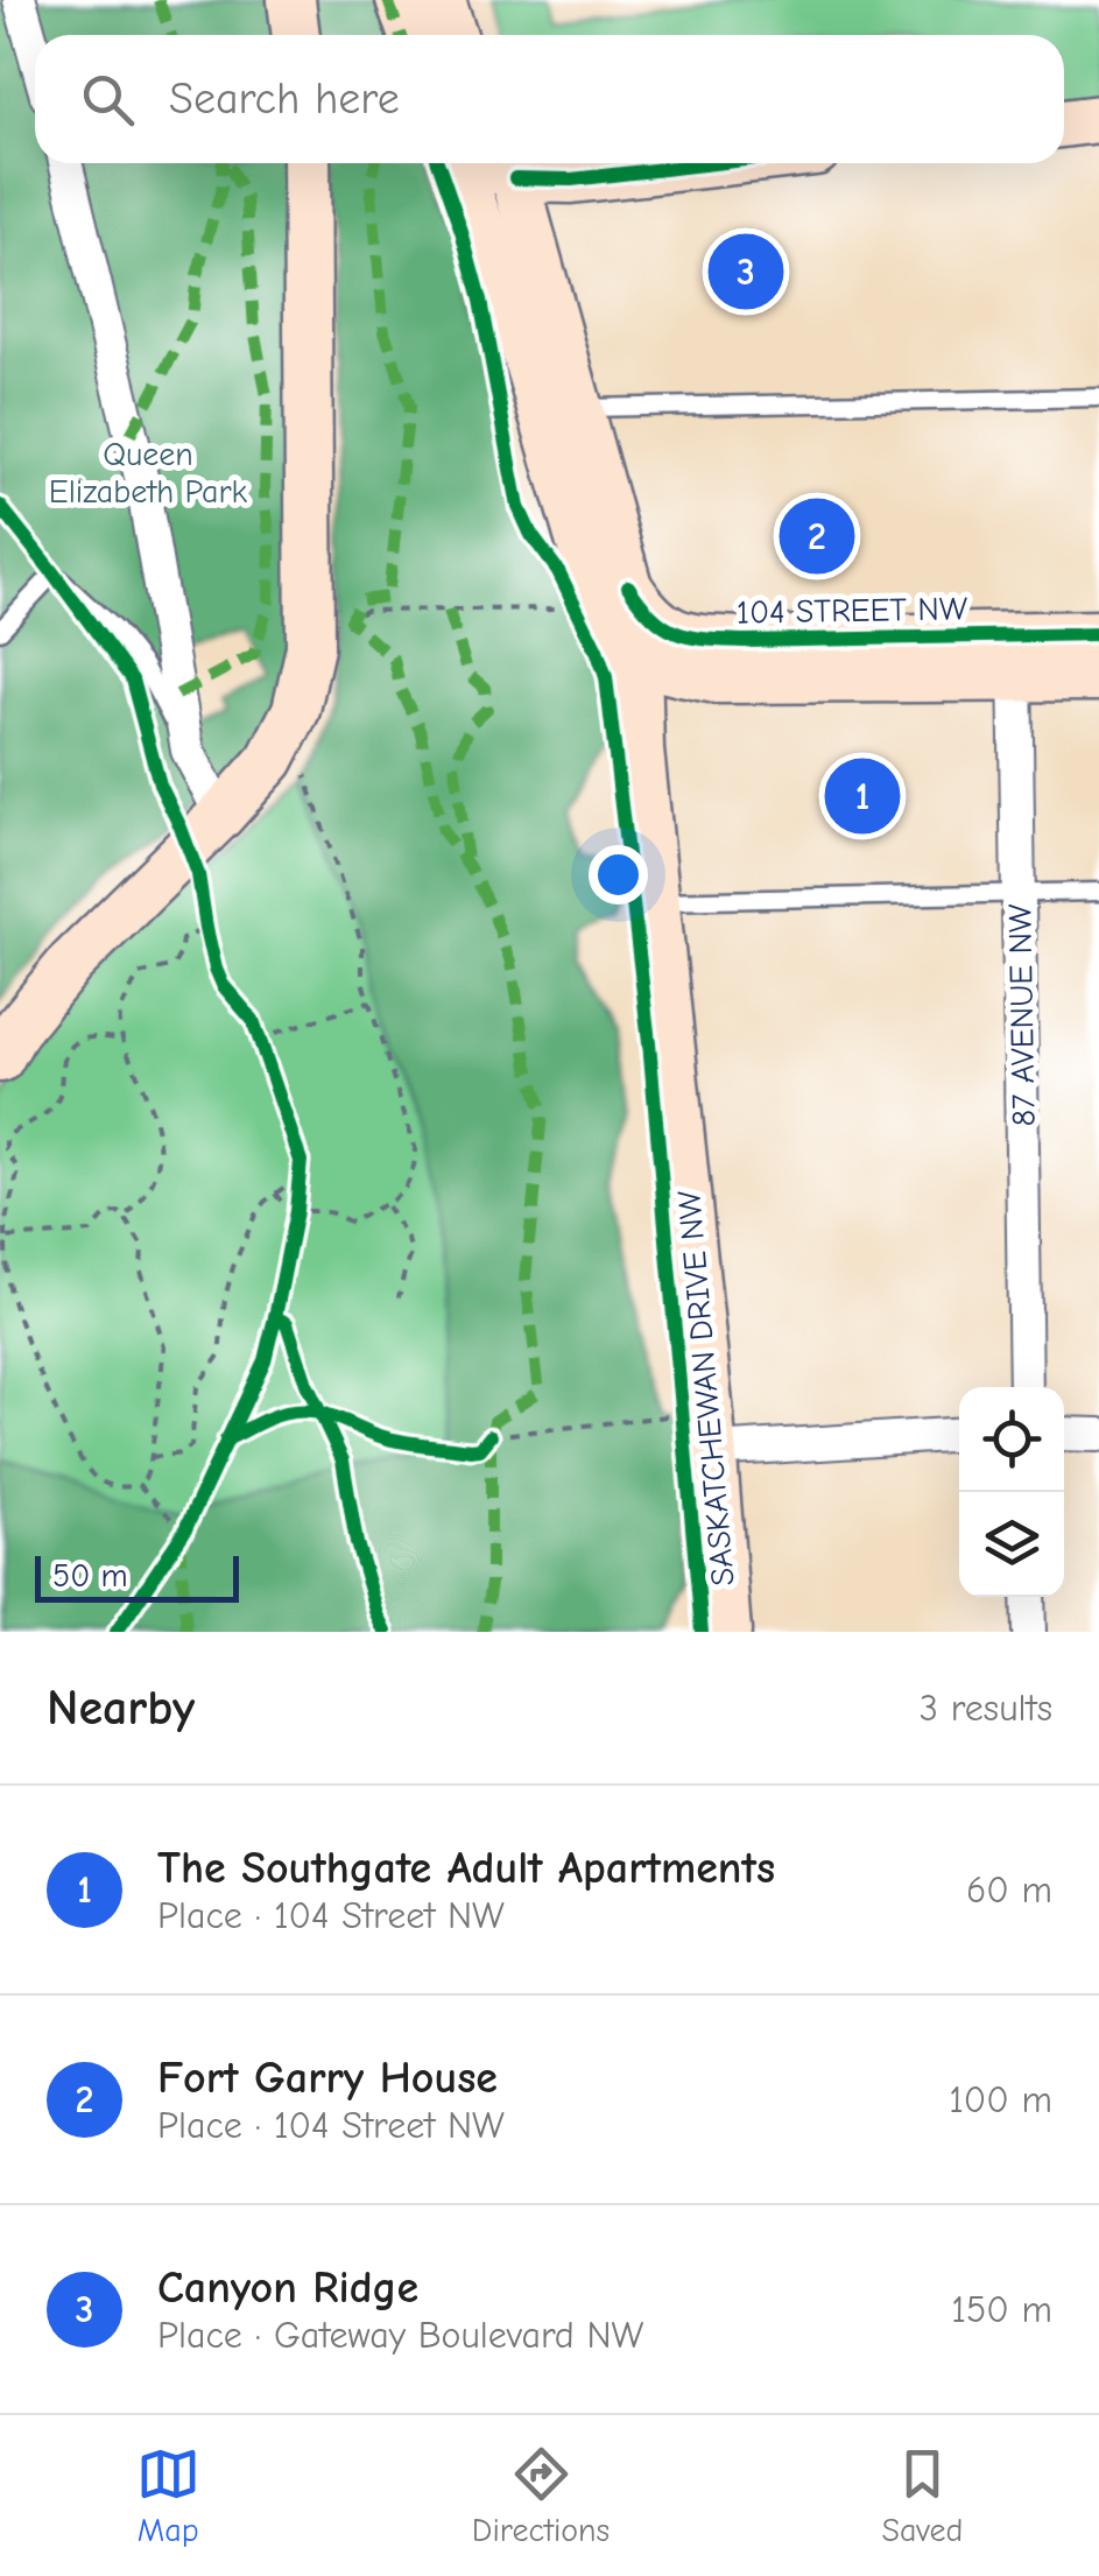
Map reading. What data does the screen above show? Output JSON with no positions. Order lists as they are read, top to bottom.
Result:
{
  "streets": {
    "main road": ["104 STREET NW", "SASKATCHEWAN DRIVE NW"],
    "street": ["87 AVENUE NW"]
  },
  "crossings": [
    ["104 STREET NW", "87 AVENUE NW"],
    ["104 STREET NW", "SASKATCHEWAN DRIVE NW"]
  ],
  "parks": ["Queen Elizabeth Park"],
  "scale_bar": "50 m",
  "page": {
    "search": "Search here",
    "pins": ["3", "2", "1"],
    "scale": "50 m",
    "heading": ["Nearby", "3 results"],
    "list": [
      {
        "mark": "1",
        "name": "The Southgate Adult Apartments",
        "note": "Place · 104 Street NW",
        "value": "60 m"
      },
      {
        "mark": "2",
        "name": "Fort Garry House",
        "note": "Place · 104 Street NW",
        "value": "100 m"
      },
      {
        "mark": "3",
        "name": "Canyon Ridge",
        "note": "Place · Gateway Boulevard NW",
        "value": "150 m"
      }
    ],
    "nav": ["Map", "Directions", "Saved"]
  }
}
